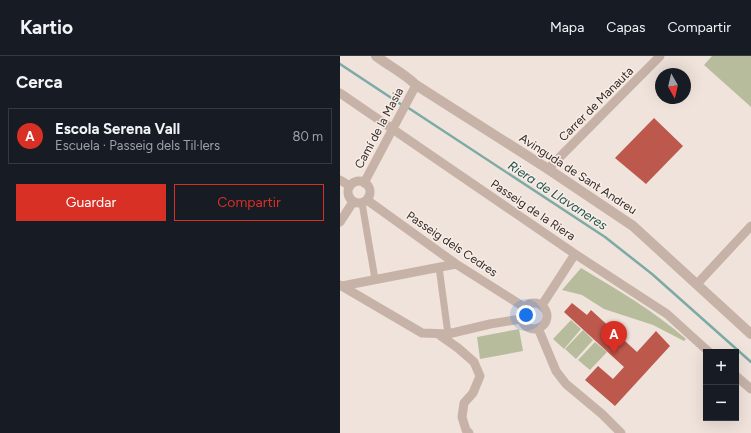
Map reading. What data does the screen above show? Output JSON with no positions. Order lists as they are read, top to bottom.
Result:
{
  "streets": {
    "street": [
      "Carrer de Manauta",
      "Camí de la Masia",
      "Avinguda de Sant Andreu",
      "Passeig de la Riera",
      "Passeig dels Cedres"
    ]
  },
  "crossings": [
    ["Carrer de Manauta", "Avinguda de Sant Andreu"],
    ["Camí de la Masia", "Avinguda de Sant Andreu"],
    ["Camí de la Masia", "Passeig de la Riera"],
    ["Camí de la Masia", "Passeig dels Cedres"]
  ],
  "water": ["Riera de Llavaneres"],
  "north": "bottom",
  "page": {
    "header": "Kartio",
    "nav": ["Mapa", "Capas", "Compartir"],
    "heading": "Cerca",
    "list": [
      {
        "mark": "A",
        "name": "Escola Serena Vall",
        "note": "Escuela · Passeig dels Til·lers",
        "value": "80 m"
      }
    ],
    "buttons": ["Guardar", "Compartir"],
    "pins": "A",
    "map_buttons": ["+", "−"]
  }
}
